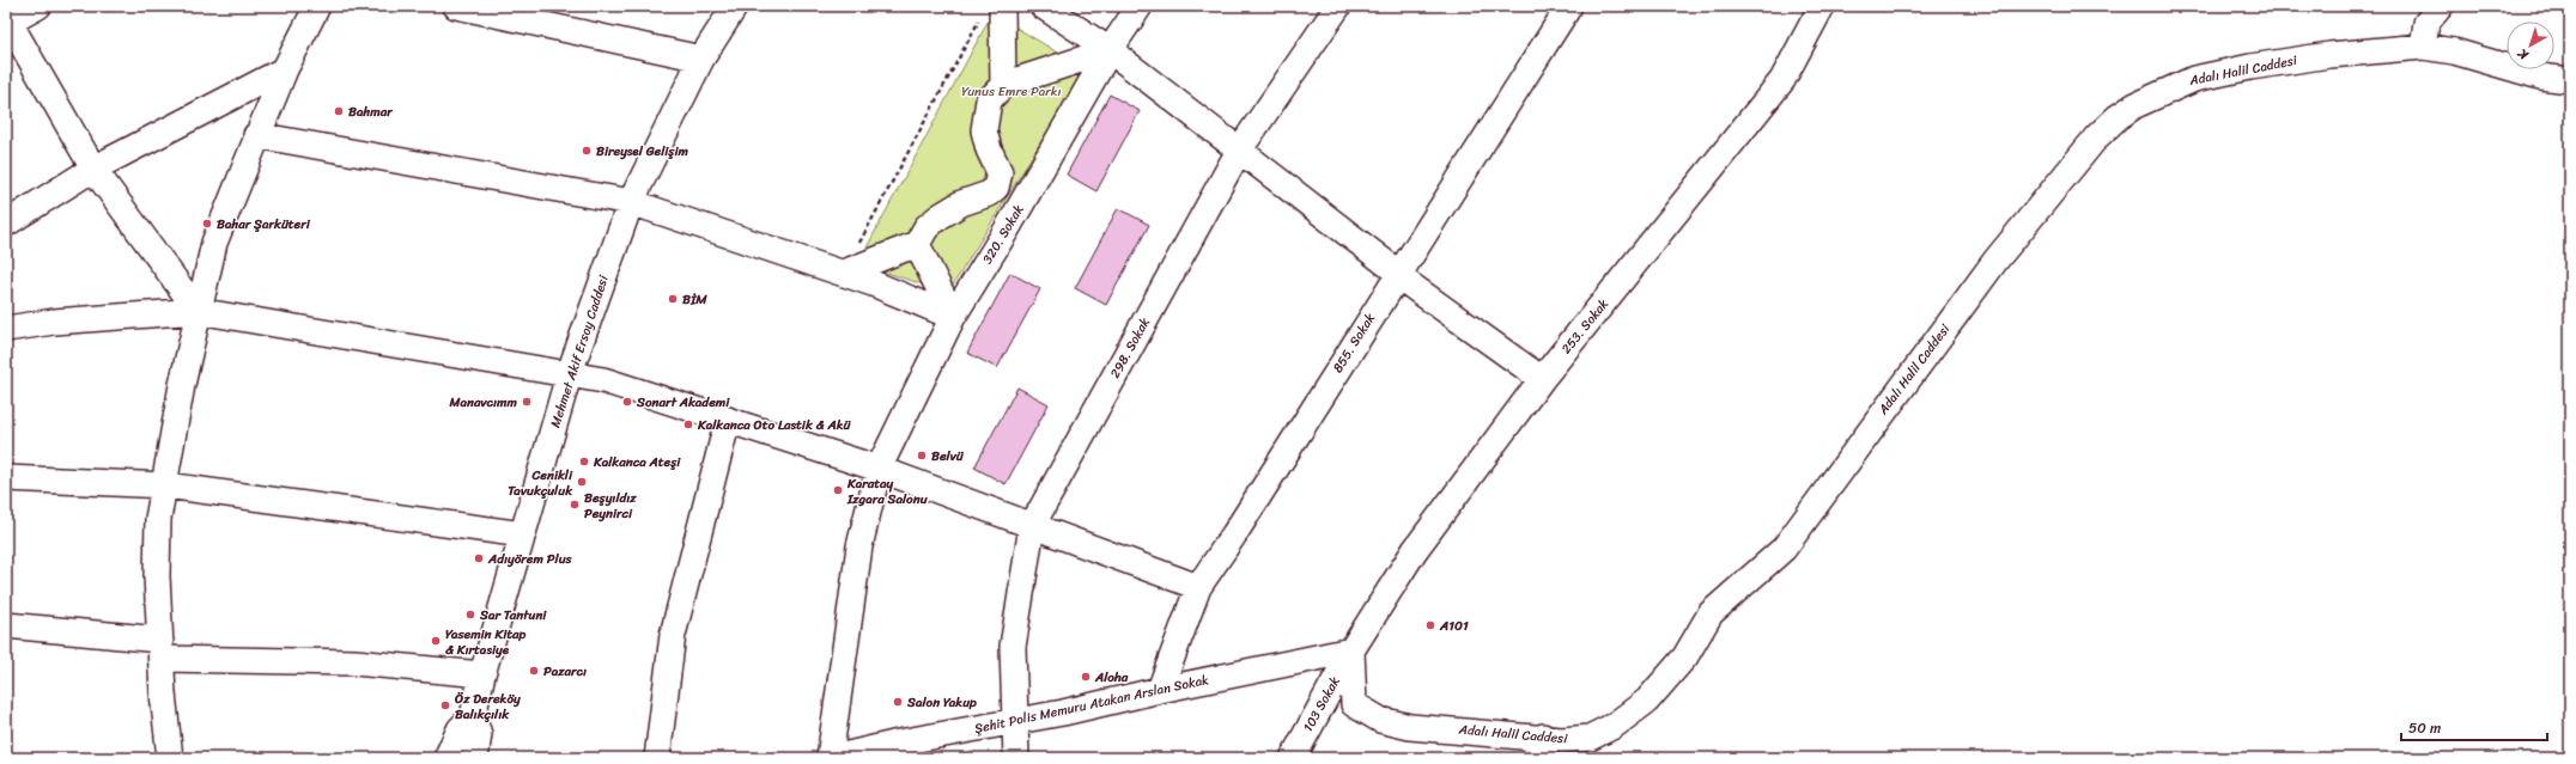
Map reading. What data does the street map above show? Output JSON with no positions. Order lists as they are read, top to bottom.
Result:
{
  "streets": {
    "street": [
      "Adalı Halil Caddesi",
      "320. Sokak",
      "253. Sokak",
      "855. Sokak",
      "298. Sokak",
      "Mehmet Akif Ersoy Caddesi",
      "Şehit Polis Memuru Atakan Arslan Sokak",
      "103 Sokak"
    ]
  },
  "crossings": [
    ["Adalı Halil Caddesi", "253. Sokak"],
    ["Adalı Halil Caddesi", "Şehit Polis Memuru Atakan Arslan Sokak"],
    ["Adalı Halil Caddesi", "103 Sokak"],
    ["320. Sokak", "Şehit Polis Memuru Atakan Arslan Sokak"],
    ["253. Sokak", "Şehit Polis Memuru Atakan Arslan Sokak"],
    ["253. Sokak", "103 Sokak"],
    ["855. Sokak", "Şehit Polis Memuru Atakan Arslan Sokak"],
    ["298. Sokak", "Şehit Polis Memuru Atakan Arslan Sokak"],
    ["Şehit Polis Memuru Atakan Arslan Sokak", "103 Sokak"]
  ],
  "parks": ["Yunus Emre Parkı"],
  "places": [
    "Bahmar",
    "Bireysel Gelişim",
    "Bahar Şarküteri",
    "BİM",
    "Manavcımm",
    "Sonart Akademi",
    "Kalkanca Oto Lastik & Akü",
    "Belvü",
    "Kalkanca Ateşi",
    "Cenikli Tavukçuluk",
    "Karatay Izgara Salonu",
    "Beşyıldız Peynirci",
    "Adıyörem Plus",
    "Sar Tantuni",
    "A101",
    "Yasemin Kitap & Kırtasiye",
    "Pazarcı",
    "Aloha",
    "Salon Yakup",
    "Öz Dereköy Balıkçılık"
  ],
  "scale_bar": "50 m",
  "north": "bottom left"
}
